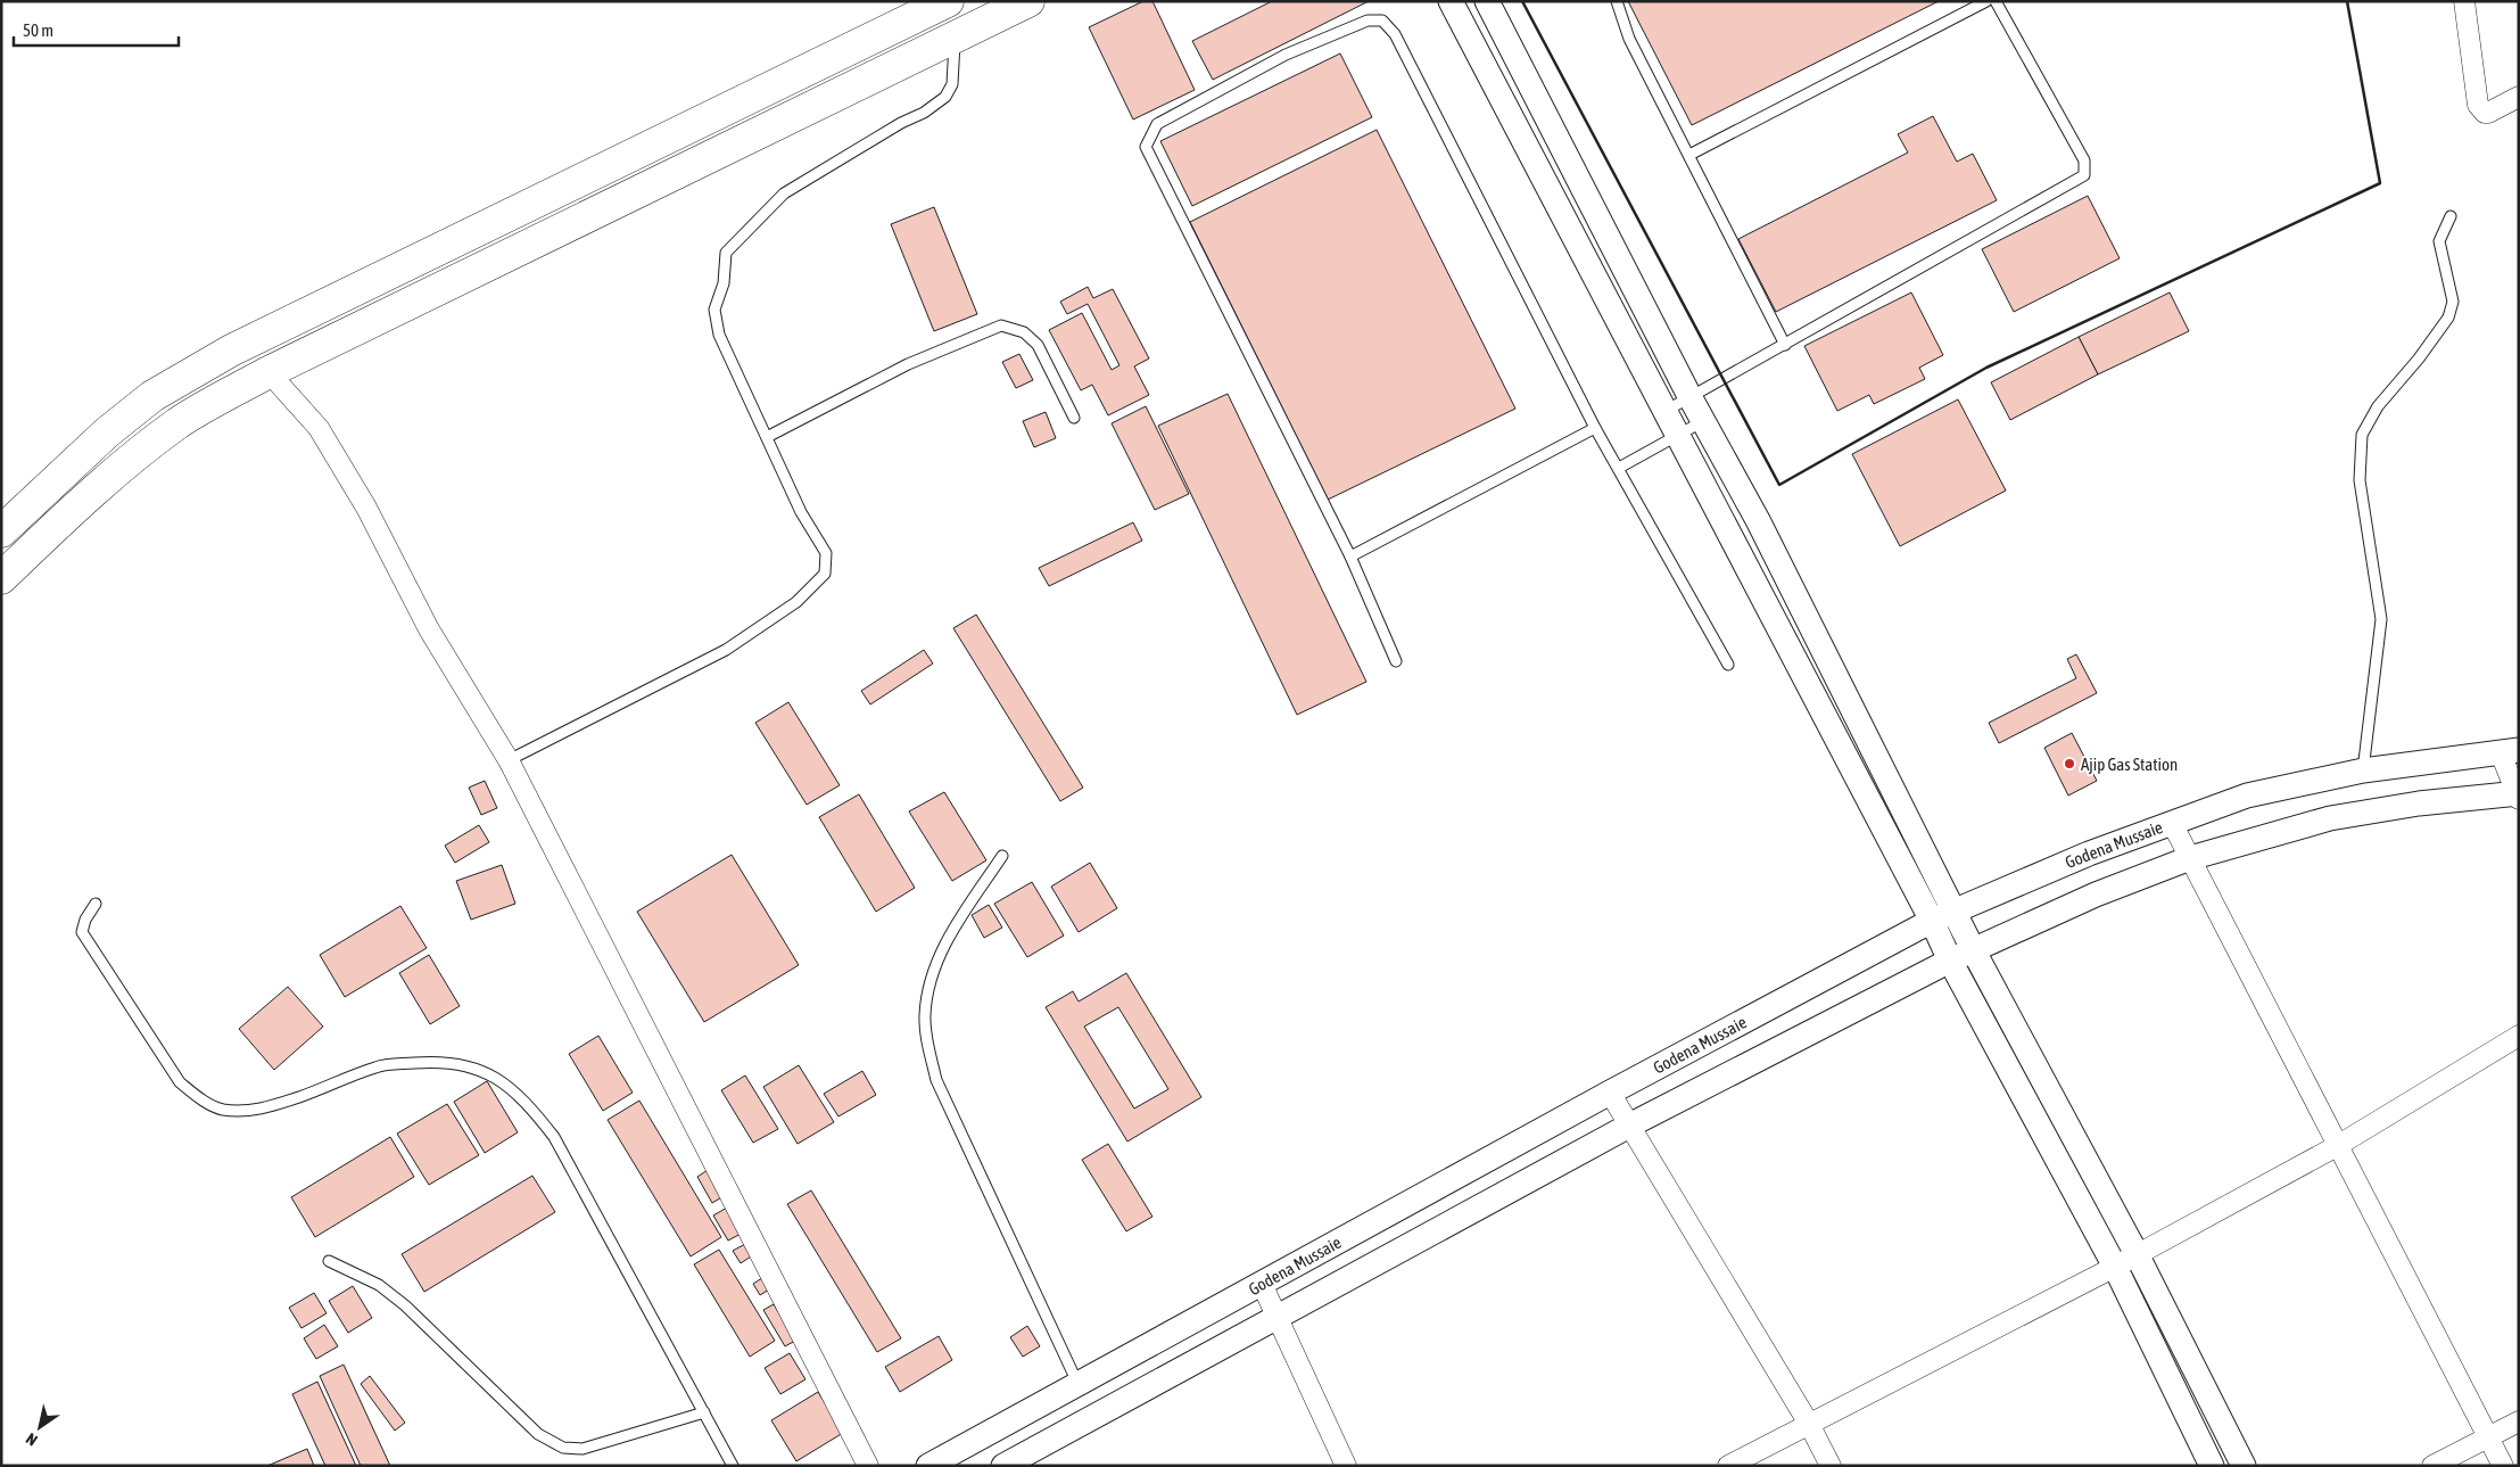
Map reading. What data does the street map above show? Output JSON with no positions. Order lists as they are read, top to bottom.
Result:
{
  "streets": {
    "street": ["Godena Mussaie"]
  },
  "places": ["Ajip Gas Station"],
  "scale_bar": "50 m",
  "north": "bottom left"
}
